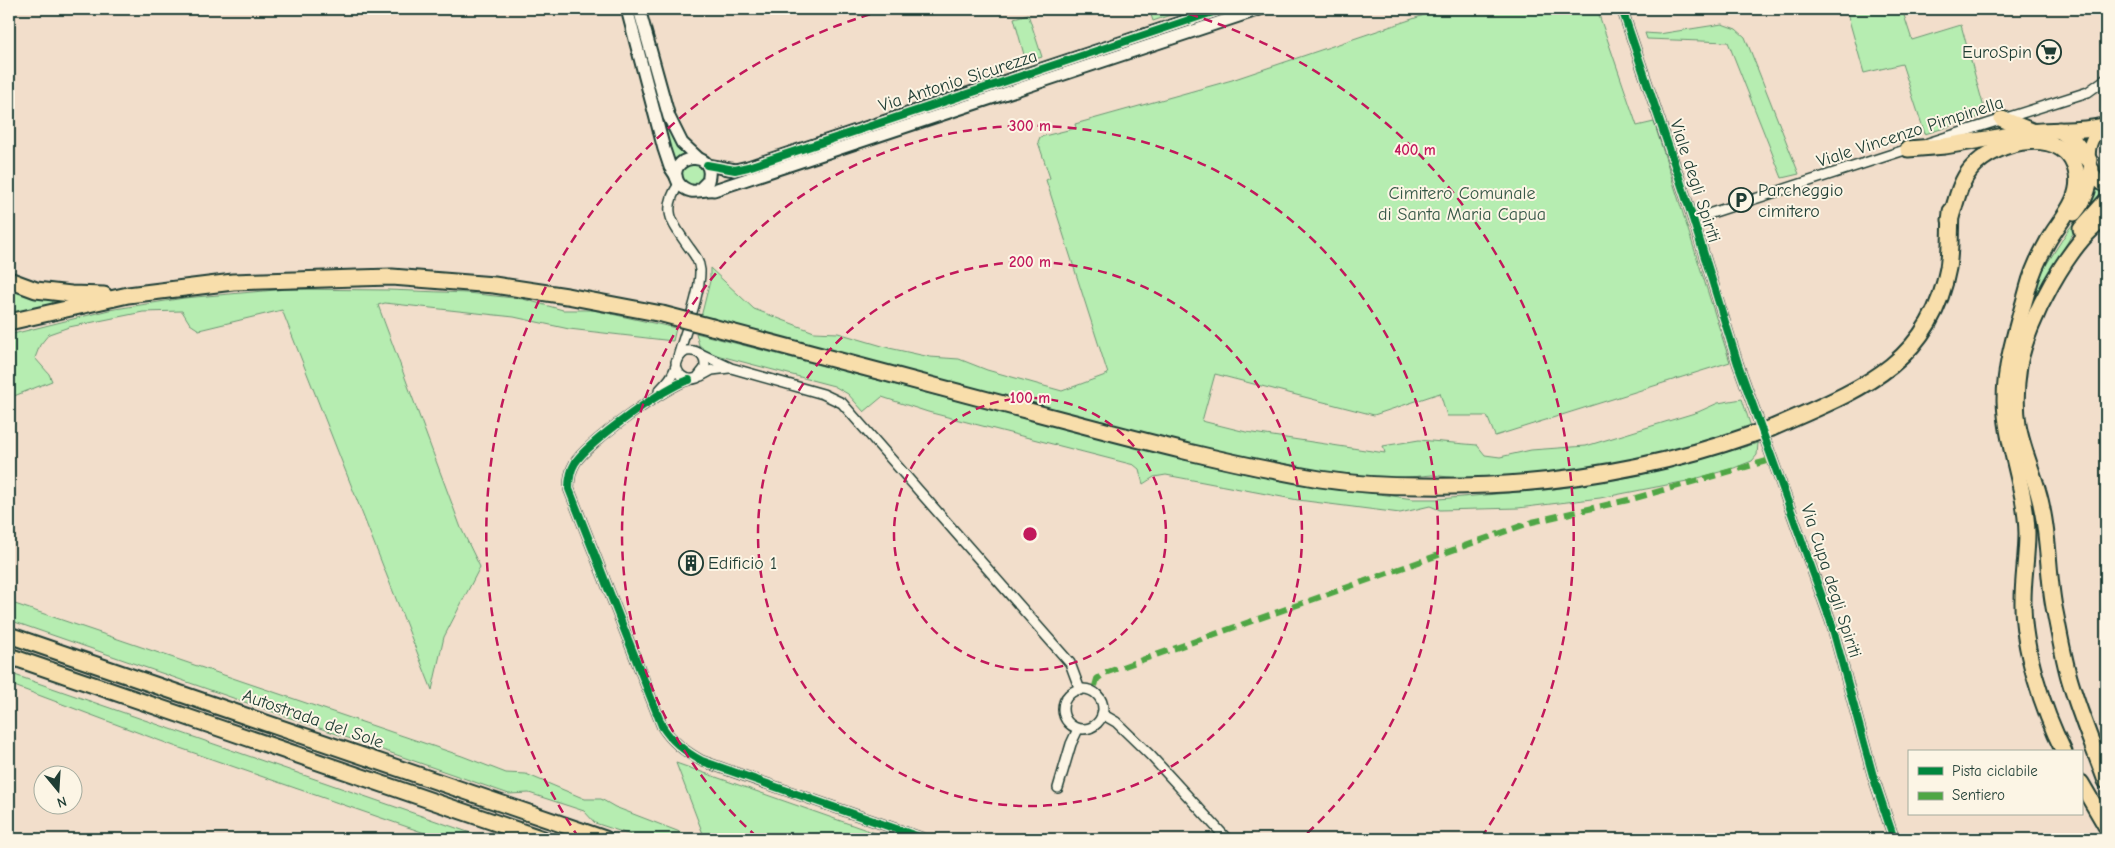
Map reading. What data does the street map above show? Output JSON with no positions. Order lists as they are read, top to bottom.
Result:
{
  "streets": {
    "highway": ["Autostrada del Sole"],
    "street": [
      "Via Antonio Sicurezza",
      "Viale Vincenzo Pimpinella",
      "Viale degli Spiriti",
      "Via Cupa degli Spiriti"
    ]
  },
  "crossings": [
    ["Viale Vincenzo Pimpinella", "Viale degli Spiriti"],
    ["Viale degli Spiriti", "Via Cupa degli Spiriti"]
  ],
  "parks": ["Cimitero Comunale di Santa Maria Capua"],
  "places": {
    "supermarket": ["EuroSpin"],
    "parking": ["Parcheggio cimitero"],
    "building": ["Edificio 1"]
  },
  "legend": ["Pista ciclabile", "Sentiero"],
  "north": "bottom",
  "rings": [
    "300 m",
    "400 m",
    "200 m",
    "100 m"
  ]
}
